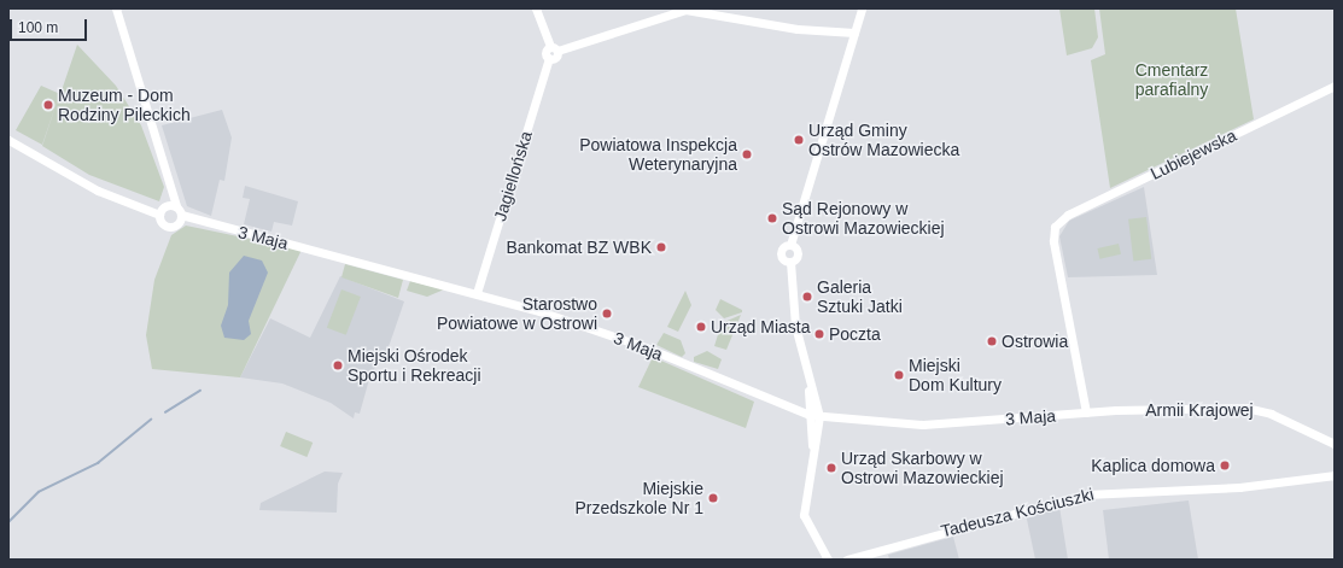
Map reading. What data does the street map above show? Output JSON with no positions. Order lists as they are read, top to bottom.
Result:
{
  "streets": {
    "street": [
      "Lubiejewska",
      "Jagiellońska",
      "3 Maja",
      "Armii Krajowej",
      "Tadeusza Kościuszki"
    ]
  },
  "crossings": [
    ["Lubiejewska", "3 Maja"],
    ["Lubiejewska", "Armii Krajowej"],
    ["Jagiellońska", "3 Maja"],
    ["3 Maja", "Armii Krajowej"]
  ],
  "parks": ["Cmentarz parafialny"],
  "places": [
    "Muzeum - Dom Rodziny Pileckich",
    "Urząd Gminy Ostrów Mazowiecka",
    "Powiatowa Inspekcja Weterynaryjna",
    "Sąd Rejonowy w Ostrowi Mazowieckiej",
    "Bankomat BZ WBK",
    "Galeria Sztuki Jatki",
    "Starostwo Powiatowe w Ostrowi",
    "Urząd Miasta",
    "Poczta",
    "Ostrowia",
    "Miejski Ośrodek Sportu i Rekreacji",
    "Miejski Dom Kultury",
    "Kaplica domowa",
    "Urząd Skarbowy w Ostrowi Mazowieckiej",
    "Miejskie Przedszkole Nr 1"
  ],
  "scale_bar": "100 m"
}
